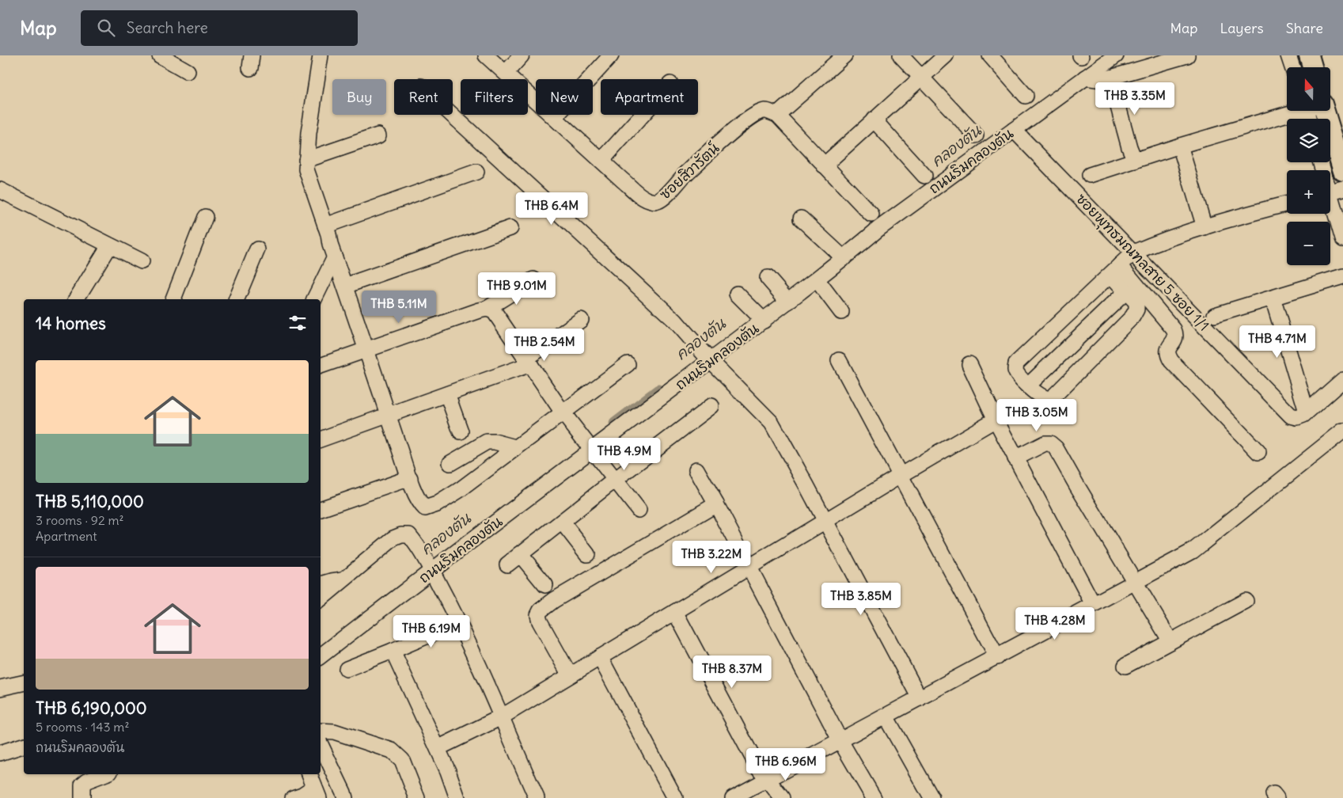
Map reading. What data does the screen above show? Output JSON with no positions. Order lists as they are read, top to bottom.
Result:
{
  "streets": {
    "street": ["ถนนริมคลองตัน", "ซอยสิวารัตน์", "ซอยพุทธมณฑลสาย 5 ซอย 1/1"]
  },
  "crossings": [
    ["ถนนริมคลองตัน", "ซอยพุทธมณฑลสาย 5 ซอย 1/1"]
  ],
  "water": ["คลองตัน"],
  "north": "top",
  "page": {
    "header": "Map",
    "search": "Search here",
    "nav": ["Map", "Layers", "Share"],
    "map_buttons": ["+", "−"],
    "chip": [
      "Buy",
      "Rent",
      "Filters",
      "New",
      "Apartment"
    ],
    "price": [
      "THB 3.35M",
      "THB 6.4M",
      "THB 9.01M",
      "THB 5.11M",
      "THB 4.71M",
      "THB 2.54M",
      "THB 3.05M",
      "THB 4.9M",
      "THB 3.22M",
      "THB 3.85M",
      "THB 4.28M",
      "THB 6.19M",
      "THB 8.37M",
      "THB 6.96M"
    ],
    "heading": "14 homes",
    "list": [
      {
        "name": "THB 5,110,000",
        "note": "3 rooms · 92 m² · Apartment"
      },
      {
        "name": "THB 6,190,000",
        "note": "5 rooms · 143 m² · ถนนริมคลองตัน"
      }
    ]
  }
}
